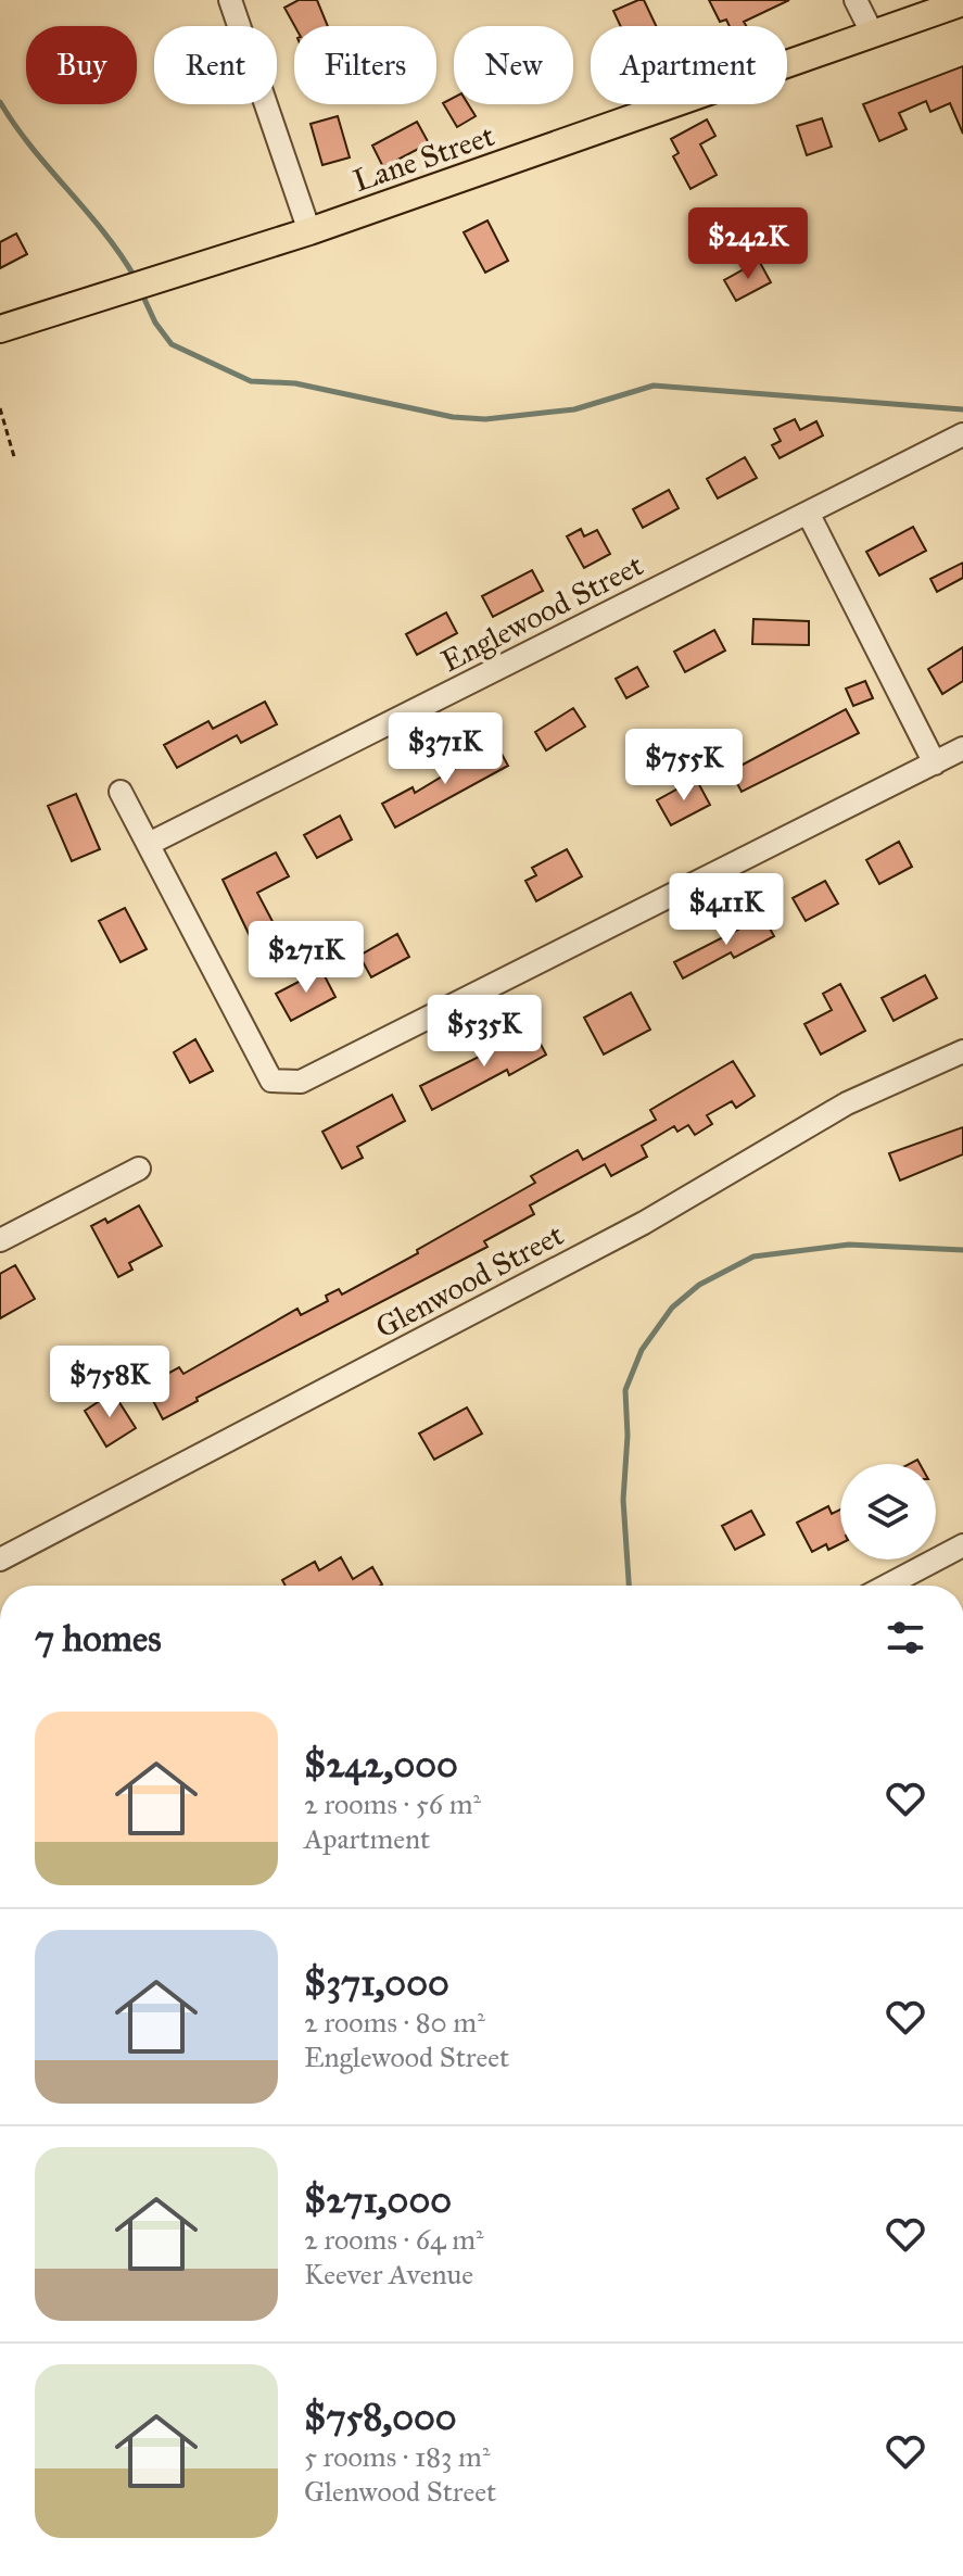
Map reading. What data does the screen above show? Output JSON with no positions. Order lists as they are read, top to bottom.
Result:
{
  "streets": {
    "main road": ["Lane Street"],
    "street": ["Englewood Street", "Glenwood Street"]
  },
  "page": {
    "chip": [
      "Buy",
      "Rent",
      "Filters",
      "New",
      "Apartment"
    ],
    "price": [
      "$242K",
      "$371K",
      "$755K",
      "$411K",
      "$271K",
      "$535K",
      "$758K"
    ],
    "heading": "7 homes",
    "list": [
      {
        "name": "$242,000",
        "note": "2 rooms · 56 m² · Apartment"
      },
      {
        "name": "$371,000",
        "note": "2 rooms · 80 m² · Englewood Street"
      },
      {
        "name": "$271,000",
        "note": "2 rooms · 64 m² · Keever Avenue"
      },
      {
        "name": "$758,000",
        "note": "5 rooms · 183 m² · Glenwood Street"
      }
    ]
  }
}
